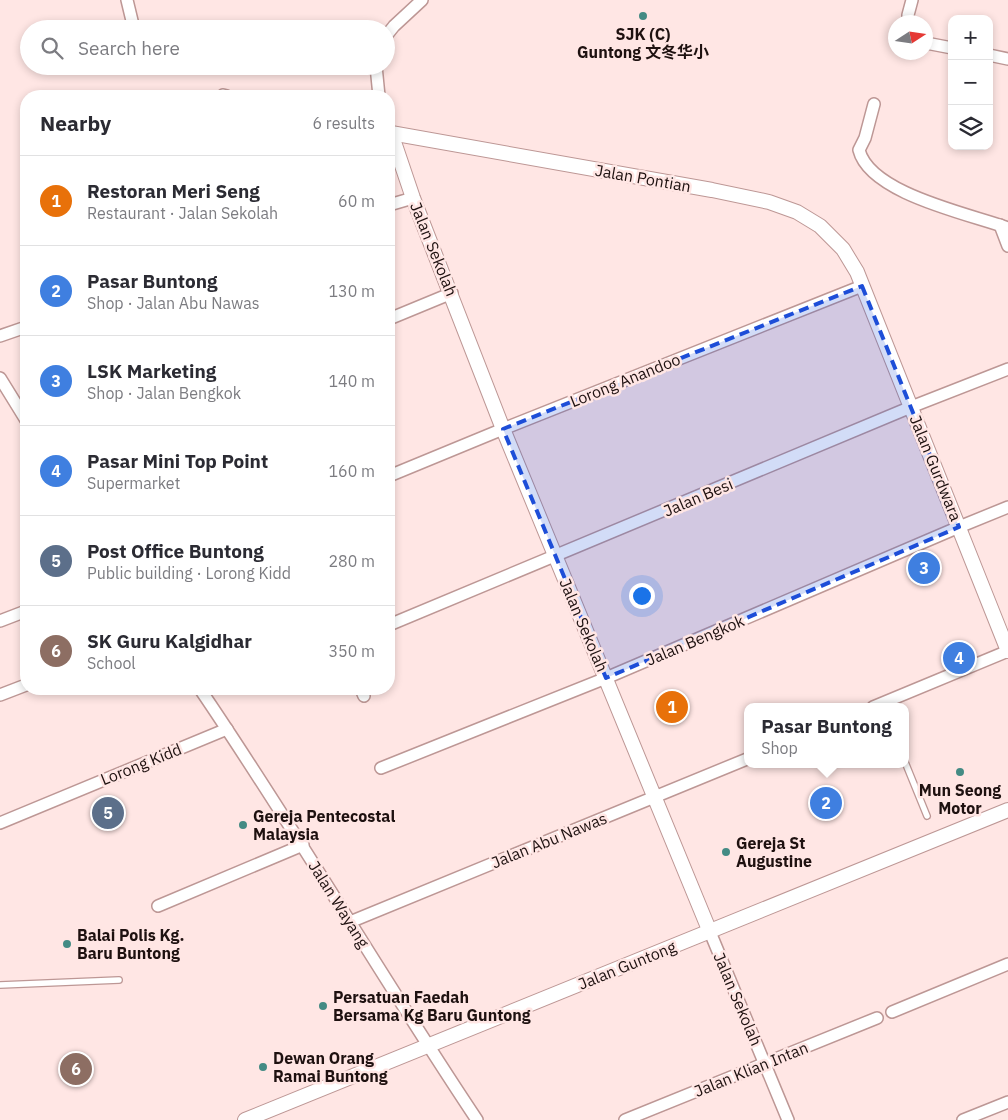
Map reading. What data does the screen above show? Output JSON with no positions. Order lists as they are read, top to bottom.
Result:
{
  "streets": {
    "street": [
      "Jalan Pontian",
      "Jalan Sekolah",
      "Lorong Anandoo",
      "Jalan Gurdwara",
      "Jalan Besi",
      "Jalan Bengkok",
      "Lorong Kidd",
      "Jalan Abu Nawas",
      "Jalan Wayang",
      "Jalan Guntong",
      "Jalan Klian Intan"
    ]
  },
  "crossings": [
    ["Jalan Pontian", "Lorong Anandoo"],
    ["Jalan Pontian", "Jalan Gurdwara"],
    ["Jalan Sekolah", "Lorong Anandoo"],
    ["Jalan Sekolah", "Jalan Besi"],
    ["Jalan Sekolah", "Jalan Bengkok"],
    ["Jalan Sekolah", "Jalan Abu Nawas"],
    ["Jalan Sekolah", "Jalan Guntong"],
    ["Jalan Sekolah", "Jalan Klian Intan"],
    ["Lorong Anandoo", "Jalan Gurdwara"],
    ["Jalan Gurdwara", "Jalan Besi"],
    ["Jalan Gurdwara", "Jalan Bengkok"],
    ["Lorong Kidd", "Jalan Wayang"],
    ["Jalan Abu Nawas", "Jalan Wayang"],
    ["Jalan Wayang", "Jalan Guntong"]
  ],
  "places": [
    "SJK (C) Guntong 文冬华小",
    "Mun Seong Motor",
    "Gereja Pentecostal Malaysia",
    "Gereja St Augustine",
    "Balai Polis Kg. Baru Buntong",
    "Persatuan Faedah Bersama Kg Baru Guntong",
    "Dewan Orang Ramai Buntong"
  ],
  "north": "right",
  "page": {
    "map_buttons": ["+", "−"],
    "search": "Search here",
    "heading": ["Nearby", "6 results"],
    "list": [
      {
        "mark": "1",
        "name": "Restoran Meri Seng",
        "note": "Restaurant · Jalan Sekolah",
        "value": "60 m"
      },
      {
        "mark": "2",
        "name": "Pasar Buntong",
        "note": "Shop · Jalan Abu Nawas",
        "value": "130 m"
      },
      {
        "mark": "3",
        "name": "LSK Marketing",
        "note": "Shop · Jalan Bengkok",
        "value": "140 m"
      },
      {
        "mark": "4",
        "name": "Pasar Mini Top Point",
        "note": "Supermarket",
        "value": "160 m"
      },
      {
        "mark": "5",
        "name": "Post Office Buntong",
        "note": "Public building · Lorong Kidd",
        "value": "280 m"
      },
      {
        "mark": "6",
        "name": "SK Guru Kalgidhar",
        "note": "School",
        "value": "350 m"
      }
    ],
    "pins": [
      "3",
      "4",
      "1",
      "2",
      "5",
      "6"
    ],
    "popup": ["Pasar Buntong", "Shop"]
  }
}
